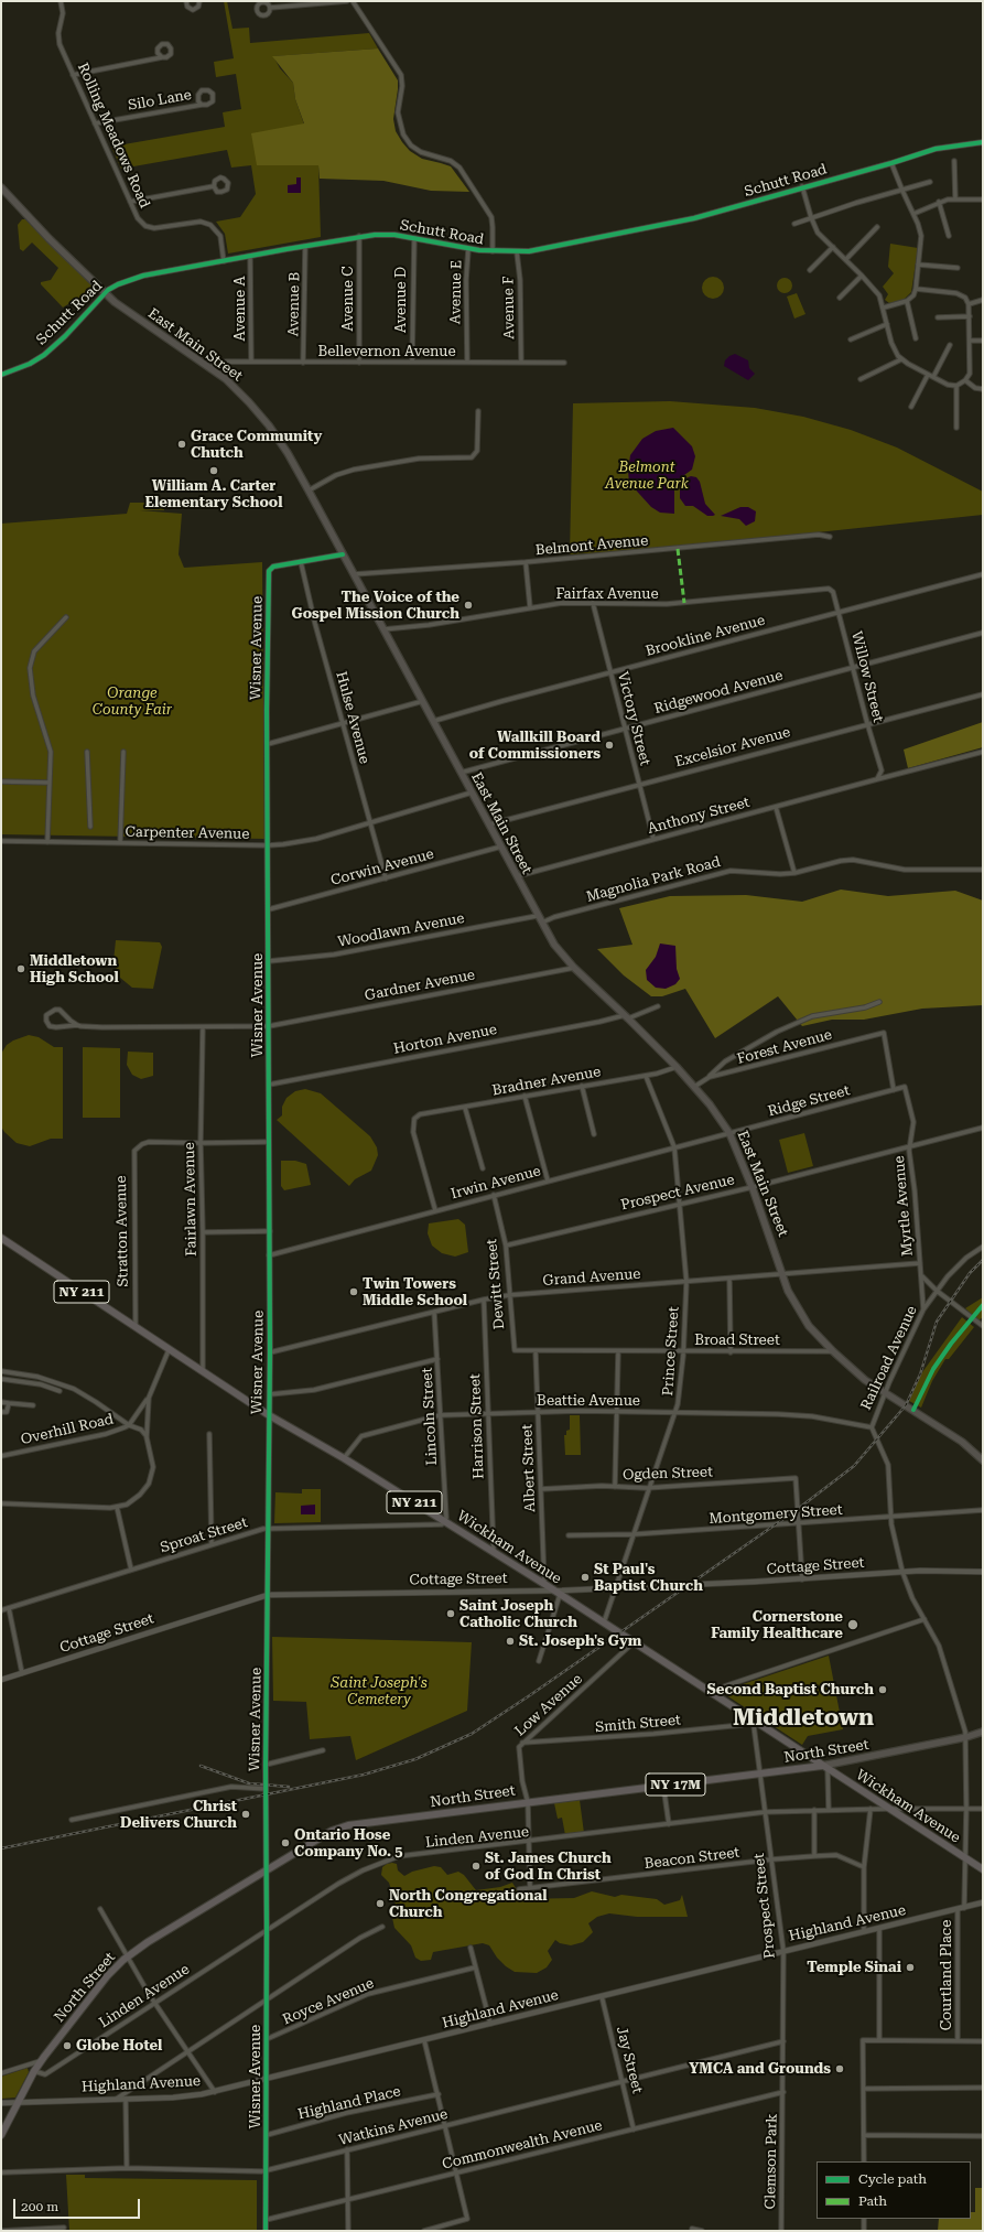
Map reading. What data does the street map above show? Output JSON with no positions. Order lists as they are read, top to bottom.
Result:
{
  "streets": {
    "main road": [
      "East Main Street",
      "NY 211",
      "Wickham Avenue",
      "North Street",
      "NY 17M"
    ],
    "street": [
      "Silo Lane",
      "Rolling Meadows Road",
      "Schutt Road",
      "Avenue E",
      "Avenue C",
      "Avenue D",
      "Avenue B",
      "Avenue F",
      "Avenue A",
      "Bellevernon Avenue",
      "Belmont Avenue",
      "Fairfax Avenue",
      "Brookline Avenue",
      "Wisner Avenue",
      "Willow Street",
      "Ridgewood Avenue",
      "Hulse Avenue",
      "Victory Street",
      "Excelsior Avenue",
      "Anthony Street",
      "Carpenter Avenue",
      "Corwin Avenue",
      "Magnolia Park Road",
      "Woodlawn Avenue",
      "Gardner Avenue",
      "Horton Avenue",
      "Forest Avenue",
      "Bradner Avenue",
      "Ridge Street",
      "Irwin Avenue",
      "Prospect Avenue",
      "Fairlawn Avenue",
      "Myrtle Avenue",
      "Stratton Avenue",
      "Grand Avenue",
      "Dewitt Street",
      "Broad Street",
      "Prince Street",
      "Railroad Avenue",
      "Beattie Avenue",
      "Lincoln Street",
      "Harrison Street",
      "Overhill Road",
      "Albert Street",
      "Ogden Street",
      "Montgomery Street",
      "Sproat Street",
      "Cottage Street",
      "Low Avenue",
      "Smith Street",
      "Linden Avenue",
      "Beacon Street",
      "Prospect Street",
      "Highland Avenue",
      "Courtland Place",
      "Royce Avenue",
      "Jay Street",
      "Highland Place",
      "Watkins Avenue",
      "Commonwealth Avenue",
      "Clemson Park"
    ]
  },
  "crossings": [
    ["Silo Lane", "Rolling Meadows Road"],
    ["Rolling Meadows Road", "Schutt Road"],
    ["Schutt Road", "Avenue E"],
    ["Schutt Road", "Avenue C"],
    ["Schutt Road", "Avenue D"],
    ["Schutt Road", "Avenue B"],
    ["Schutt Road", "Avenue F"],
    ["Schutt Road", "Avenue A"],
    ["Schutt Road", "East Main Street"],
    ["Avenue E", "Bellevernon Avenue"],
    ["Avenue C", "Bellevernon Avenue"],
    ["Avenue D", "Bellevernon Avenue"],
    ["Avenue B", "Bellevernon Avenue"],
    ["Avenue F", "Bellevernon Avenue"],
    ["Avenue A", "Bellevernon Avenue"],
    ["East Main Street", "Bellevernon Avenue"],
    ["East Main Street", "Belmont Avenue"],
    ["East Main Street", "Fairfax Avenue"],
    ["East Main Street", "Brookline Avenue"],
    ["East Main Street", "Wisner Avenue"],
    ["East Main Street", "Ridgewood Avenue"],
    ["East Main Street", "Excelsior Avenue"],
    ["East Main Street", "Anthony Street"],
    ["East Main Street", "Carpenter Avenue"],
    ["East Main Street", "Corwin Avenue"],
    ["East Main Street", "Magnolia Park Road"],
    ["East Main Street", "Woodlawn Avenue"],
    ["East Main Street", "Gardner Avenue"],
    ["East Main Street", "Horton Avenue"],
    ["East Main Street", "Forest Avenue"],
    ["East Main Street", "Bradner Avenue"],
    ["East Main Street", "Ridge Street"],
    ["East Main Street", "Irwin Avenue"],
    ["East Main Street", "Prospect Avenue"],
    ["East Main Street", "Grand Avenue"],
    ["East Main Street", "Broad Street"],
    ["East Main Street", "Railroad Avenue"],
    ["Fairfax Avenue", "Willow Street"],
    ["Fairfax Avenue", "Victory Street"],
    ["Brookline Avenue", "Willow Street"],
    ["Brookline Avenue", "Victory Street"],
    ["Wisner Avenue", "Hulse Avenue"],
    ["Wisner Avenue", "Carpenter Avenue"],
    ["Wisner Avenue", "Corwin Avenue"],
    ["Wisner Avenue", "Woodlawn Avenue"],
    ["Wisner Avenue", "Gardner Avenue"],
    ["Wisner Avenue", "Horton Avenue"],
    ["Wisner Avenue", "Irwin Avenue"],
    ["Wisner Avenue", "Grand Avenue"],
    ["Wisner Avenue", "Sproat Street"],
    ["Wisner Avenue", "Wickham Avenue"],
    ["Wisner Avenue", "Cottage Street"],
    ["Wisner Avenue", "North Street"],
    ["Wisner Avenue", "Linden Avenue"],
    ["Wisner Avenue", "Highland Avenue"],
    ["Wisner Avenue", "Royce Avenue"],
    ["Wisner Avenue", "Highland Place"],
    ["Wisner Avenue", "Watkins Avenue"],
    ["Wisner Avenue", "Commonwealth Avenue"],
    ["Willow Street", "Ridgewood Avenue"],
    ["Willow Street", "Excelsior Avenue"],
    ["Willow Street", "Anthony Street"],
    ["Ridgewood Avenue", "Victory Street"],
    ["Hulse Avenue", "Carpenter Avenue"],
    ["Hulse Avenue", "Corwin Avenue"],
    ["Victory Street", "Excelsior Avenue"],
    ["Victory Street", "Anthony Street"],
    ["Gardner Avenue", "Fairlawn Avenue"],
    ["Forest Avenue", "Ridge Street"],
    ["Forest Avenue", "Myrtle Avenue"],
    ["Bradner Avenue", "Irwin Avenue"],
    ["Bradner Avenue", "Prince Street"],
    ["Ridge Street", "Irwin Avenue"],
    ["Ridge Street", "Myrtle Avenue"],
    ["Irwin Avenue", "Dewitt Street"],
    ["Irwin Avenue", "Prince Street"],
    ["Prospect Avenue", "Myrtle Avenue"],
    ["Prospect Avenue", "Dewitt Street"],
    ["Prospect Avenue", "Prince Street"],
    ["Fairlawn Avenue", "Stratton Avenue"],
    ["Fairlawn Avenue", "Wickham Avenue"],
    ["Myrtle Avenue", "Grand Avenue"],
    ["Myrtle Avenue", "Railroad Avenue"],
    ["Stratton Avenue", "NY 211"],
    ["Stratton Avenue", "Wickham Avenue"],
    ["Grand Avenue", "Dewitt Street"],
    ["Grand Avenue", "Prince Street"],
    ["Grand Avenue", "Lincoln Street"],
    ["Grand Avenue", "Harrison Street"],
    ["Dewitt Street", "Broad Street"],
    ["Dewitt Street", "Albert Street"],
    ["NY 211", "Wickham Avenue"],
    ["Broad Street", "Prince Street"],
    ["Broad Street", "Albert Street"],
    ["Prince Street", "Beattie Avenue"],
    ["Prince Street", "Ogden Street"],
    ["Prince Street", "Montgomery Street"],
    ["Prince Street", "Wickham Avenue"],
    ["Prince Street", "Cottage Street"],
    ["Railroad Avenue", "Beattie Avenue"],
    ["Railroad Avenue", "Montgomery Street"],
    ["Railroad Avenue", "Wickham Avenue"],
    ["Railroad Avenue", "Cottage Street"],
    ["Railroad Avenue", "North Street"],
    ["Railroad Avenue", "Linden Avenue"],
    ["Railroad Avenue", "Highland Avenue"],
    ["Beattie Avenue", "Lincoln Street"],
    ["Beattie Avenue", "Harrison Street"],
    ["Beattie Avenue", "Albert Street"],
    ["Beattie Avenue", "Wickham Avenue"],
    ["Lincoln Street", "Sproat Street"],
    ["Lincoln Street", "Wickham Avenue"],
    ["Harrison Street", "Wickham Avenue"],
    ["Albert Street", "Ogden Street"],
    ["Albert Street", "Wickham Avenue"],
    ["Ogden Street", "Montgomery Street"],
    ["Sproat Street", "Wickham Avenue"],
    ["Wickham Avenue", "Cottage Street"],
    ["Wickham Avenue", "Low Avenue"],
    ["Wickham Avenue", "Smith Street"],
    ["Wickham Avenue", "North Street"],
    ["Wickham Avenue", "Linden Avenue"],
    ["Wickham Avenue", "Prospect Street"],
    ["Low Avenue", "Smith Street"],
    ["Low Avenue", "North Street"],
    ["Low Avenue", "Linden Avenue"],
    ["Low Avenue", "Beacon Street"],
    ["Smith Street", "Prospect Street"],
    ["North Street", "NY 17M"],
    ["North Street", "Prospect Street"],
    ["NY 17M", "Linden Avenue"],
    ["NY 17M", "Highland Avenue"],
    ["Linden Avenue", "Prospect Street"],
    ["Beacon Street", "Prospect Street"],
    ["Prospect Street", "Highland Avenue"],
    ["Prospect Street", "Watkins Avenue"],
    ["Prospect Street", "Commonwealth Avenue"],
    ["Prospect Street", "Clemson Park"],
    ["Highland Avenue", "Courtland Place"],
    ["Highland Avenue", "Jay Street"],
    ["Jay Street", "Watkins Avenue"],
    ["Jay Street", "Commonwealth Avenue"],
    ["Commonwealth Avenue", "Clemson Park"]
  ],
  "districts": ["Middletown"],
  "parks": ["Belmont Avenue Park", "Orange County Fair", "Saint Joseph's Cemetery"],
  "places": [
    "Grace Community Chutch",
    "William A. Carter Elementary School",
    "The Voice of the Gospel Mission Church",
    "Wallkill Board of Commissioners",
    "Middletown High School",
    "Twin Towers Middle School",
    "St Paul's Baptist Church",
    "Saint Joseph Catholic Church",
    "Cornerstone Family Healthcare",
    "St. Joseph's Gym",
    "Second Baptist Church",
    "Christ Delivers Church",
    "Ontario Hose Company No. 5",
    "St. James Church of God In Christ",
    "North Congregational Church",
    "Temple Sinai",
    "Globe Hotel",
    "YMCA and Grounds"
  ],
  "legend": ["Cycle path", "Path"],
  "scale_bar": "200 m"
}
